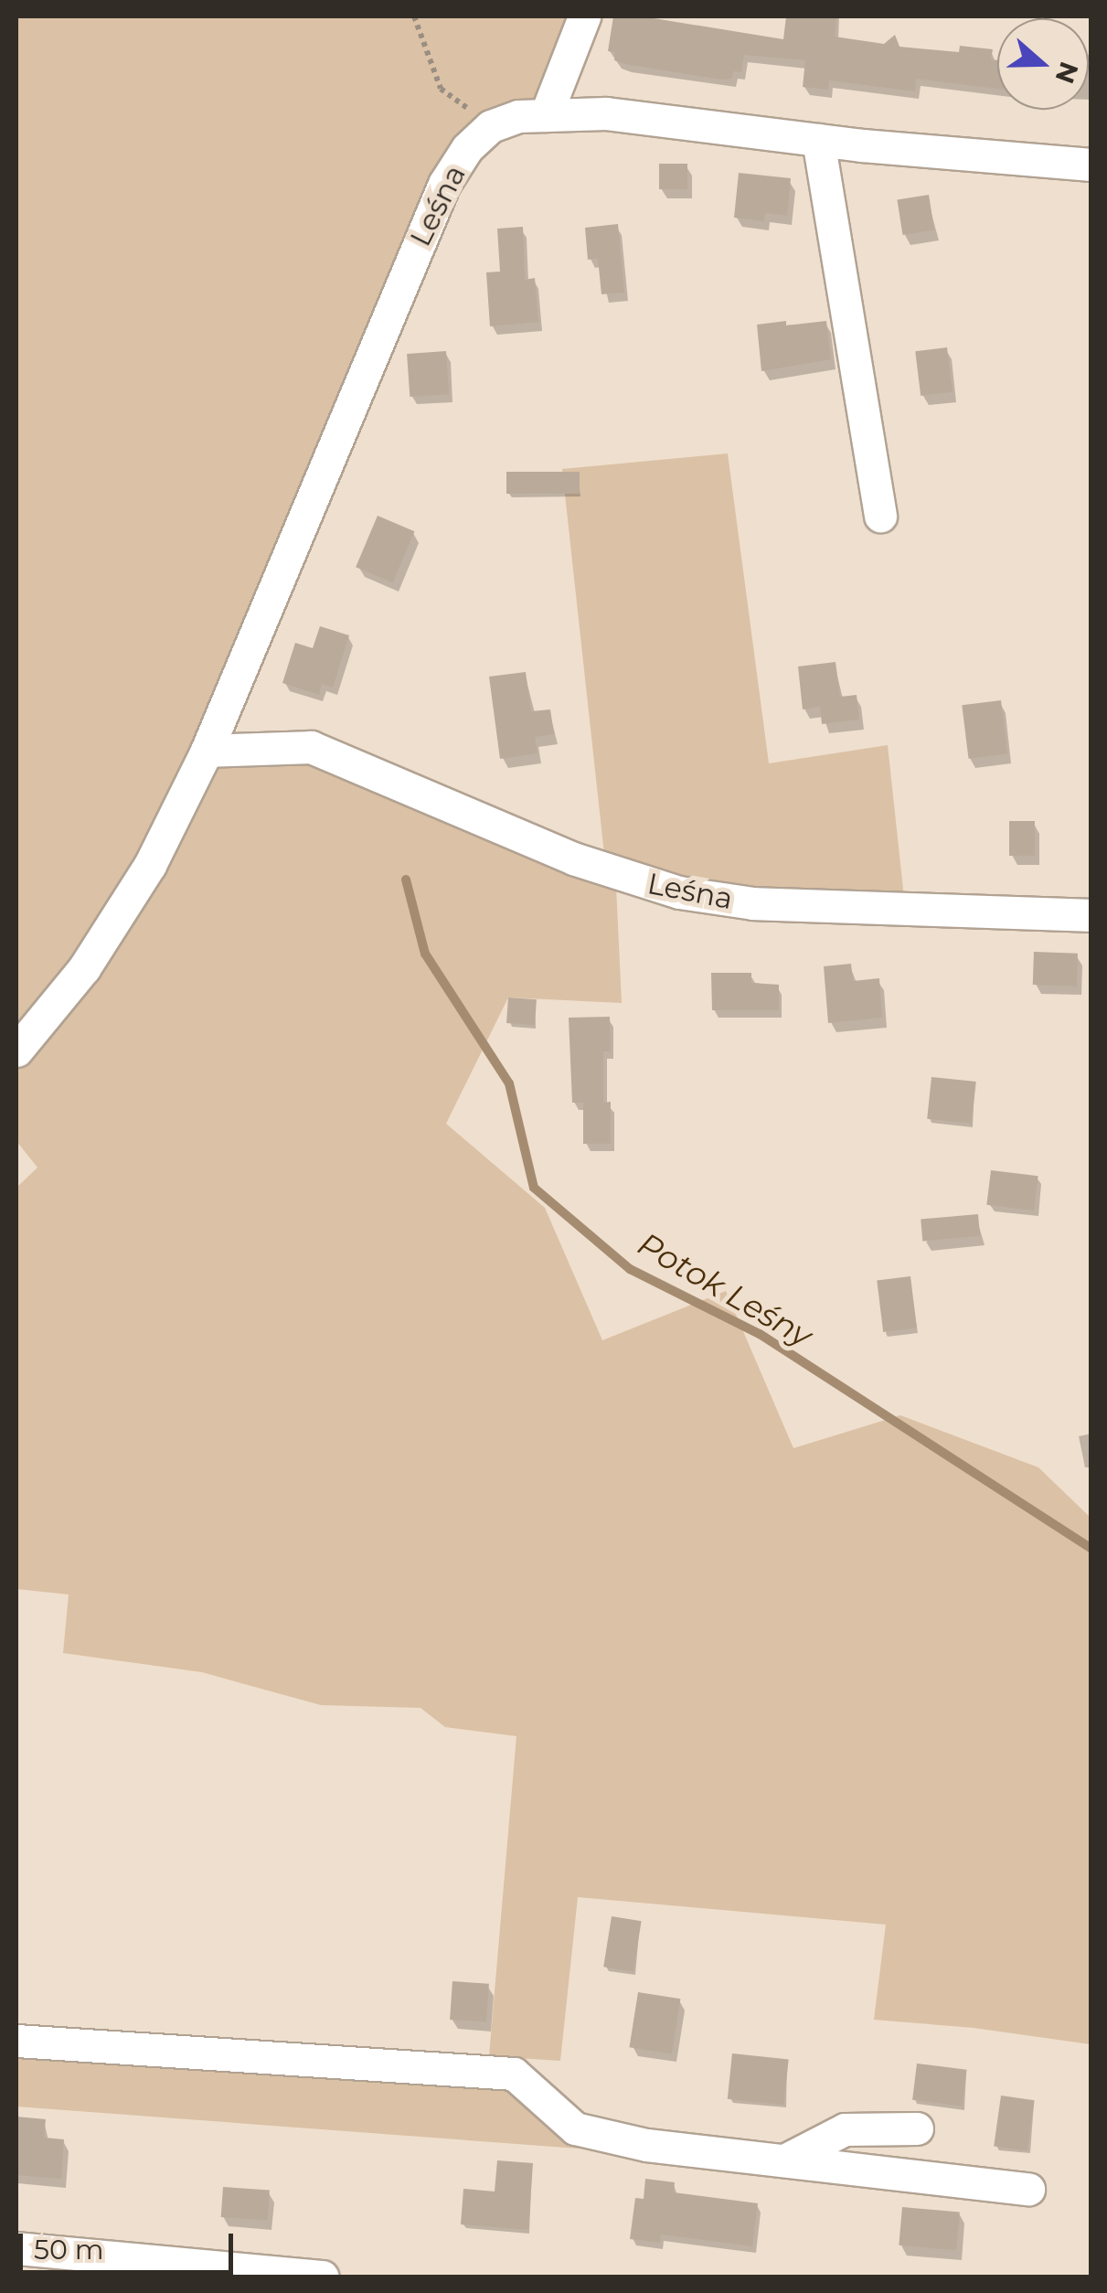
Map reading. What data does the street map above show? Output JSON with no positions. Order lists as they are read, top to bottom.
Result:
{
  "streets": {
    "street": ["Leśna"]
  },
  "water": ["Potok Leśny"],
  "scale_bar": "50 m",
  "north": "right"
}
